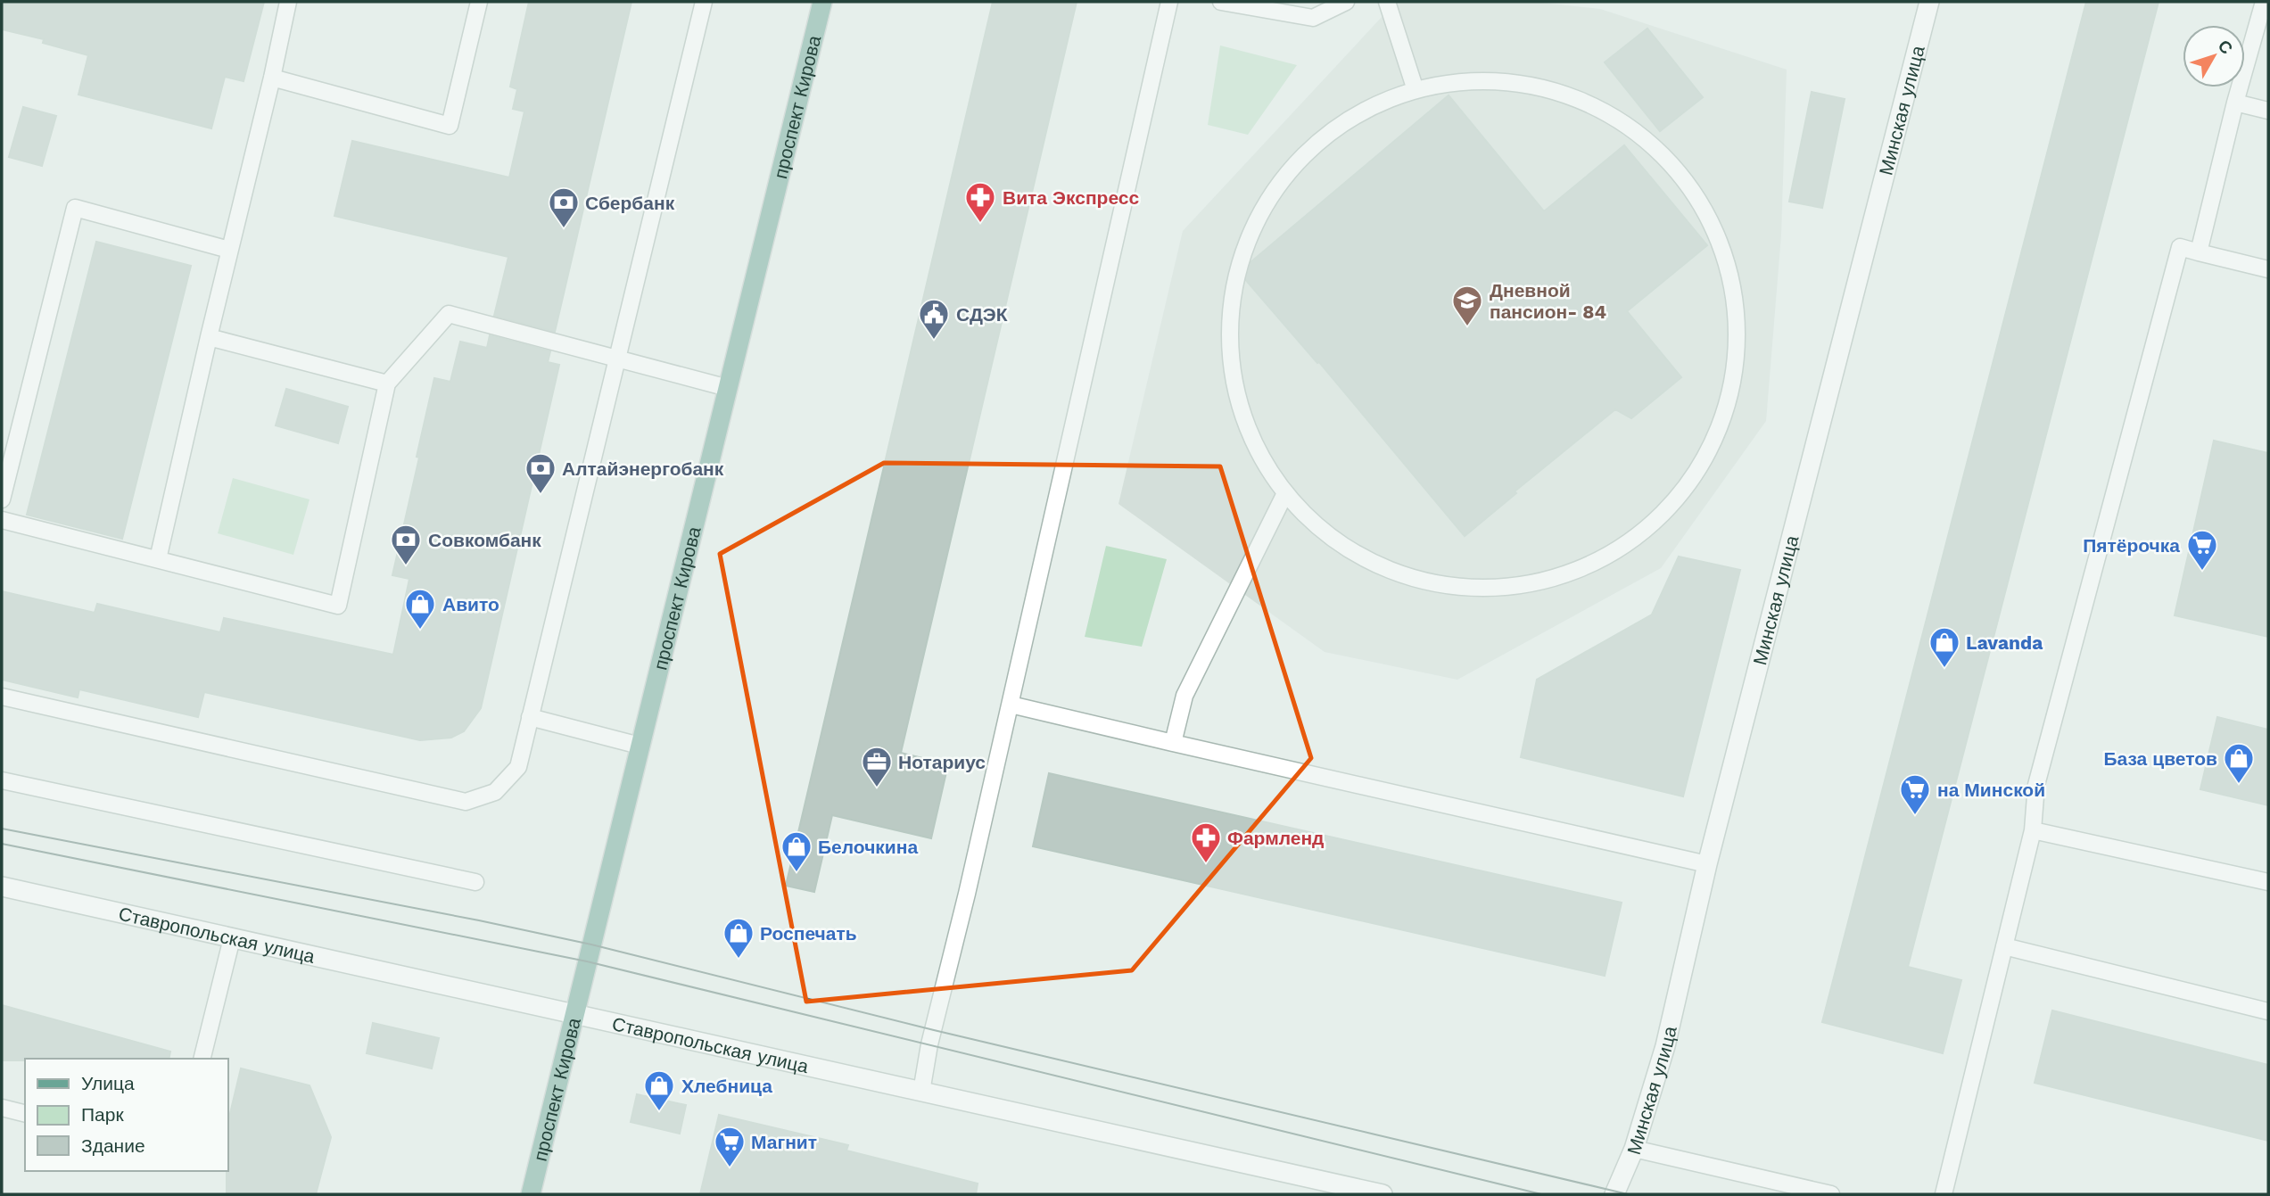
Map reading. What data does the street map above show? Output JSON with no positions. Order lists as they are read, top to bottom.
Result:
{
  "streets": {
    "main road": ["проспект Кирова"],
    "street": ["Минская улица", "Ставропольская улица"]
  },
  "crossings": [
    ["проспект Кирова", "Ставропольская улица"]
  ],
  "places": {
    "pharmacy": ["Вита Экспресс", "Фармленд"],
    "bank": ["Сбербанк", "Алтайэнергобанк", "Совкомбанк"],
    "school or university": ["Дневной пансион- 84"],
    "public building": ["СДЭК"],
    "supermarket": ["Пятёрочка", "на Минской", "Магнит"],
    "shop": [
      "Авито",
      "Lavanda",
      "База цветов",
      "Белочкина",
      "Роспечать",
      "Хлебница"
    ],
    "office": ["Нотариус"]
  },
  "legend": ["Улица", "Парк", "Здание"],
  "north": "top right"
}
